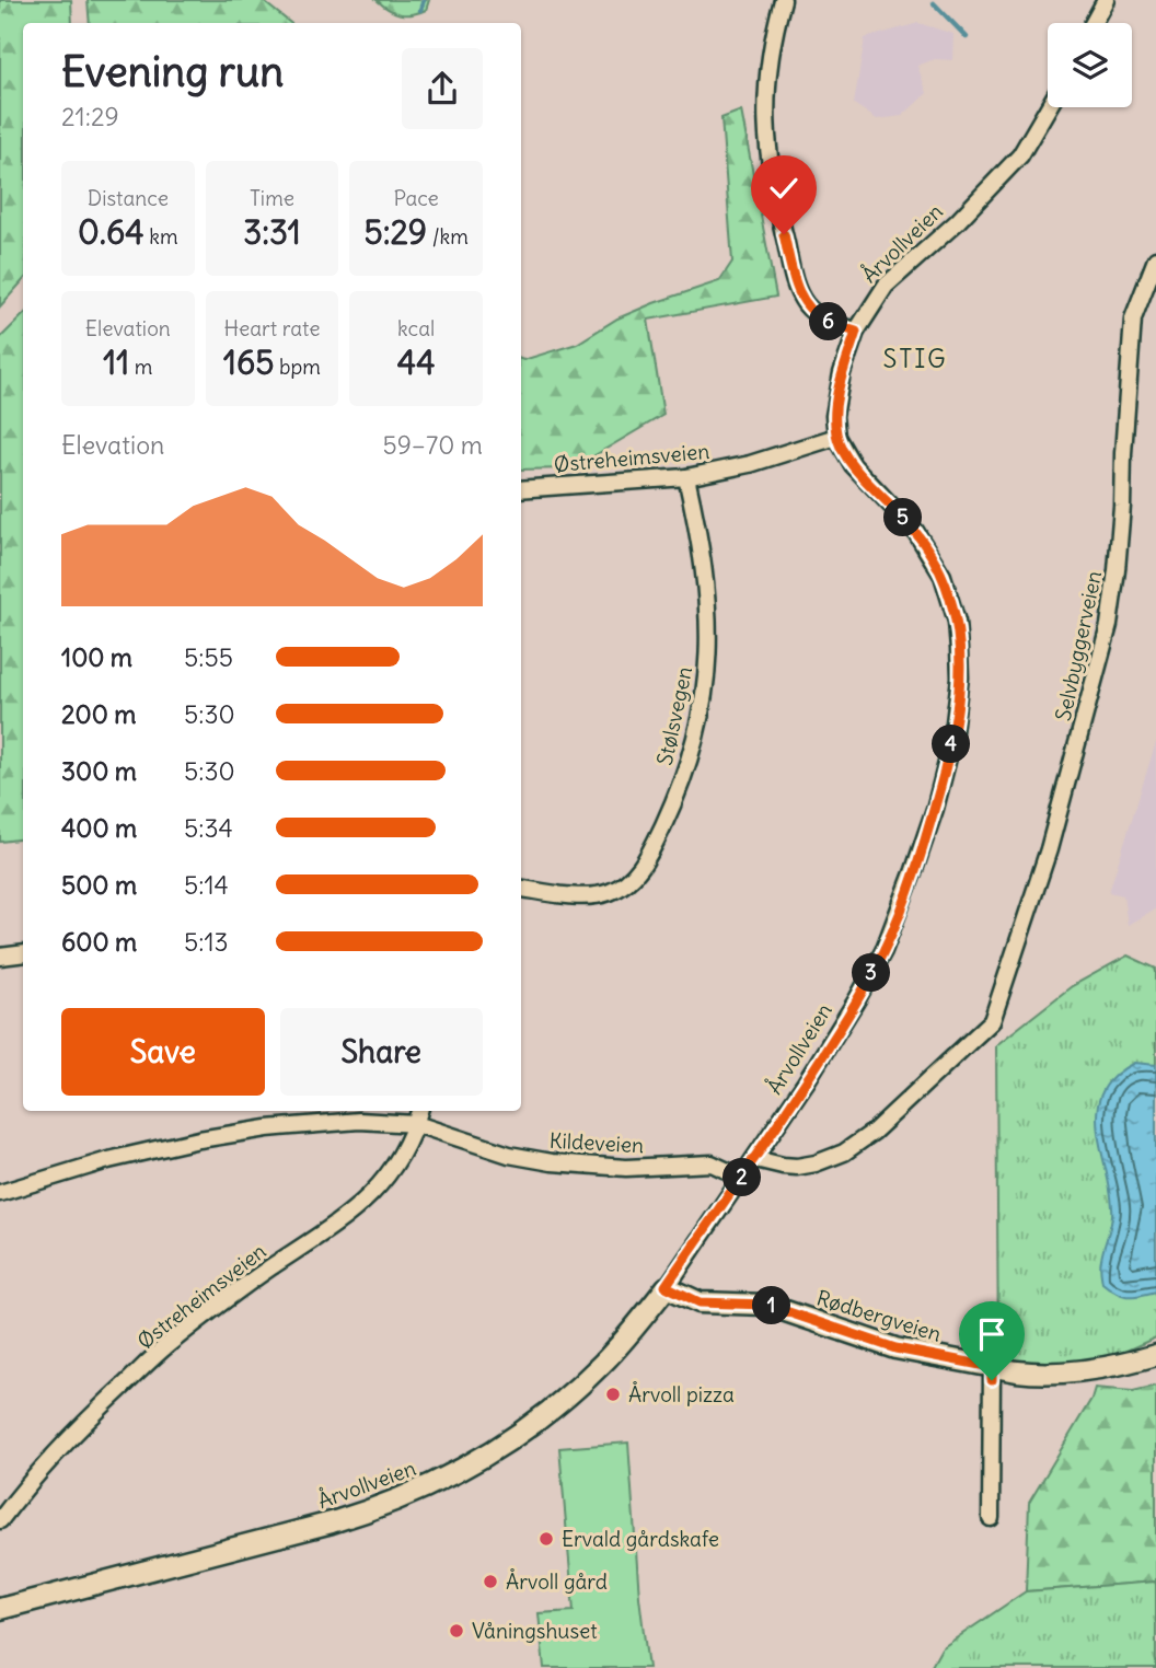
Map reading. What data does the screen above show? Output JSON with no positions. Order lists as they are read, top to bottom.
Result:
{
  "streets": {
    "street": [
      "Årvollveien",
      "Østreheimsveien",
      "Selvbyggerveien",
      "Stølsvegen",
      "Kildeveien",
      "Rødbergveien"
    ]
  },
  "crossings": [
    ["Årvollveien", "Østreheimsveien"],
    ["Årvollveien", "Selvbyggerveien"],
    ["Årvollveien", "Kildeveien"],
    ["Årvollveien", "Rødbergveien"],
    ["Østreheimsveien", "Stølsvegen"],
    ["Østreheimsveien", "Kildeveien"]
  ],
  "districts": ["STIG"],
  "places": [
    "Årvoll pizza",
    "Ervald gårdskafe",
    "Årvoll gård",
    "Våningshuset"
  ],
  "page": {
    "heading": ["Evening run", "21:29"],
    "stats": [
      ["Distance", "0.64 km"],
      ["Time", "3:31"],
      ["Pace", "5:29 /km"],
      ["Elevation", "11 m"],
      ["Heart rate", "165 bpm"],
      ["kcal", "44"]
    ],
    "pins": [
      "6",
      "5",
      "4",
      "3",
      "2",
      "1"
    ],
    "chart": ["Elevation", "59–70 m"],
    "list": [
      {
        "name": "100 m",
        "note": "5:55"
      },
      {
        "name": "200 m",
        "note": "5:30"
      },
      {
        "name": "300 m",
        "note": "5:30"
      },
      {
        "name": "400 m",
        "note": "5:34"
      },
      {
        "name": "500 m",
        "note": "5:14"
      },
      {
        "name": "600 m",
        "note": "5:13"
      }
    ],
    "buttons": ["Save", "Share"]
  }
}
